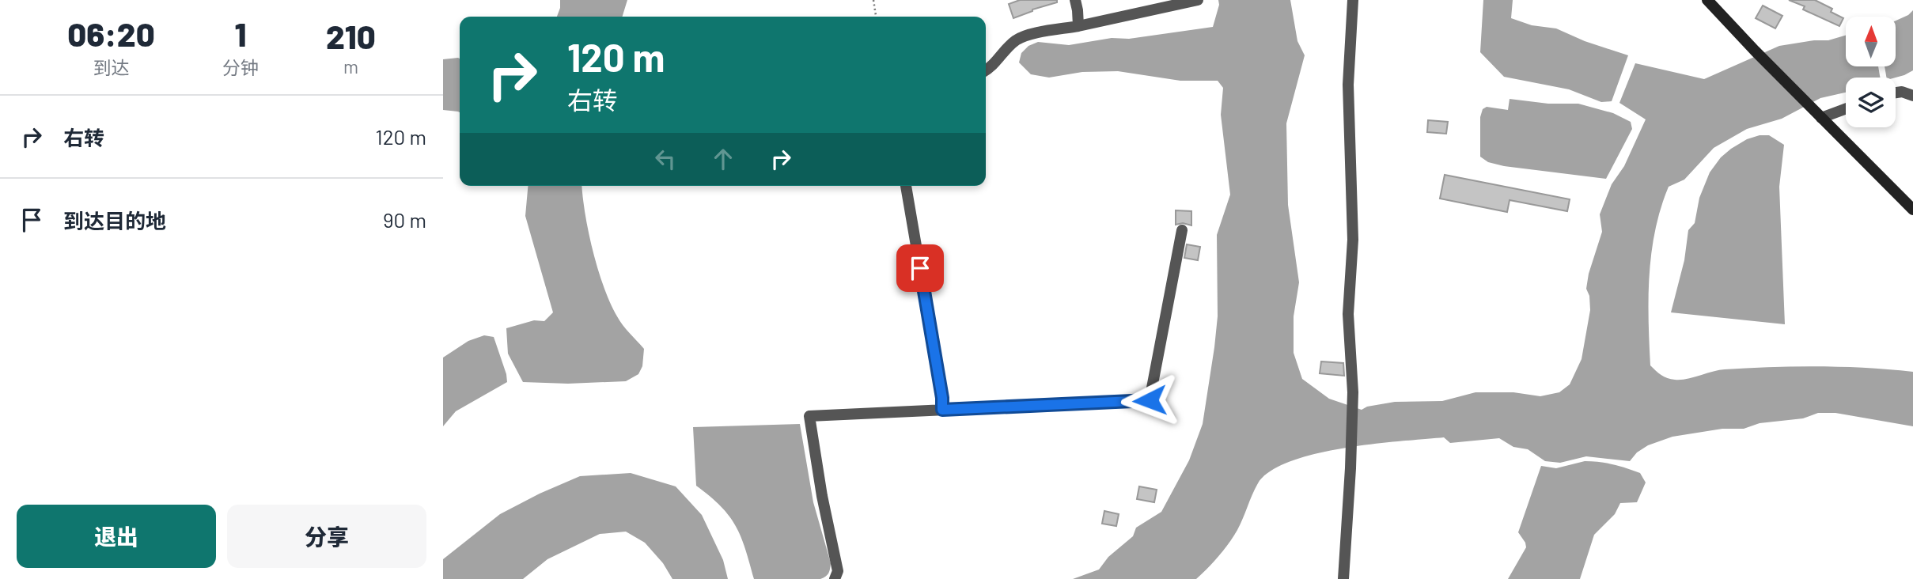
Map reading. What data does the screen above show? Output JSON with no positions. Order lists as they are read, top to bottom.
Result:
{
  "north": "top",
  "page": {
    "eta": [
      "06:20",
      "到达",
      "1",
      "分钟",
      "210",
      "m"
    ],
    "turn": ["120 m", "右转"],
    "list": [
      {
        "name": "右转",
        "value": "120 m"
      },
      {
        "name": "到达目的地",
        "value": "90 m"
      }
    ],
    "buttons": ["退出", "分享"]
  }
}
